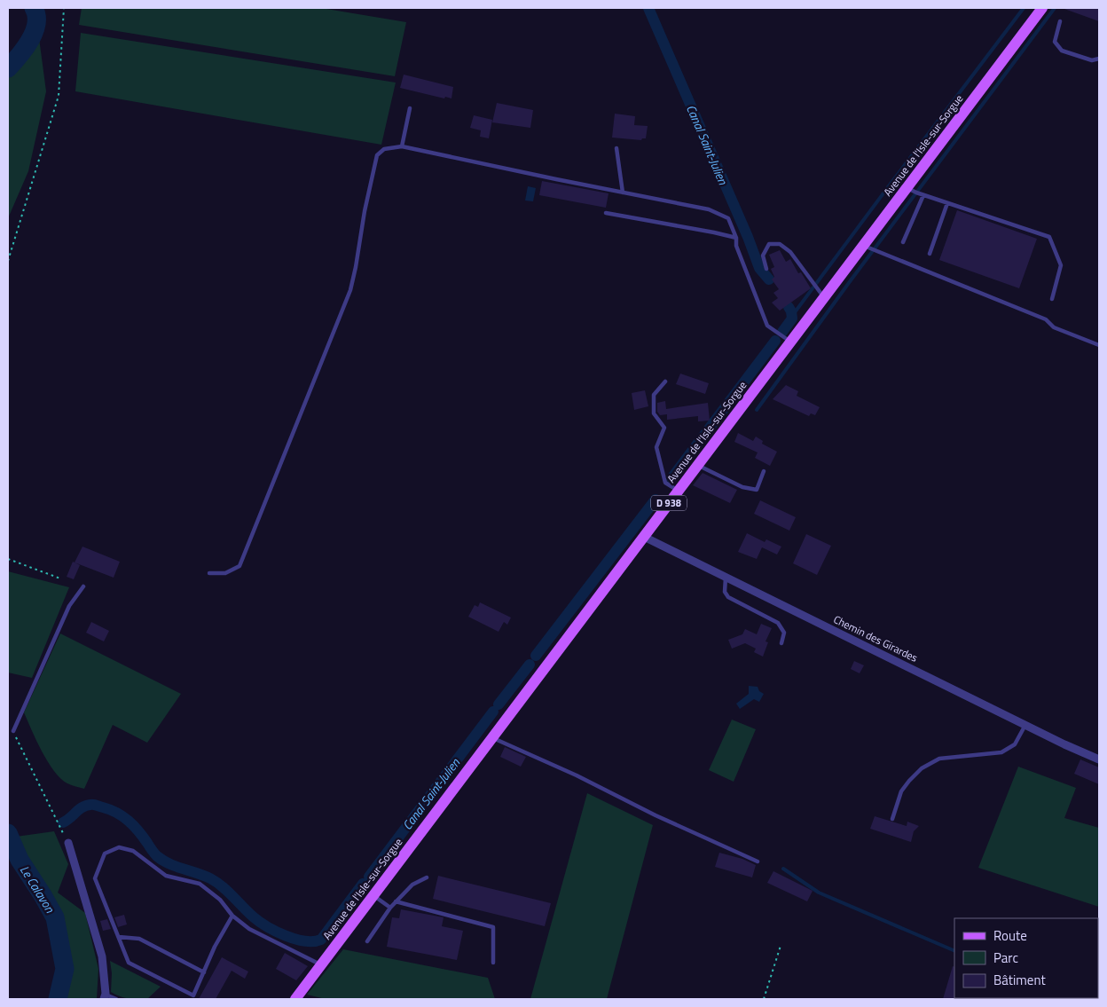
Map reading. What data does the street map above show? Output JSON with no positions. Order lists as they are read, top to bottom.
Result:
{
  "streets": {
    "main road": ["Avenue de l'Isle-sur-Sorgue", "D 938"],
    "street": ["Chemin des Girardes"]
  },
  "crossings": [
    ["Avenue de l'Isle-sur-Sorgue", "Chemin des Girardes"]
  ],
  "water": ["Canal Saint-Julien", "Le Calavon"],
  "legend": ["Route", "Parc", "Bâtiment"]
}
